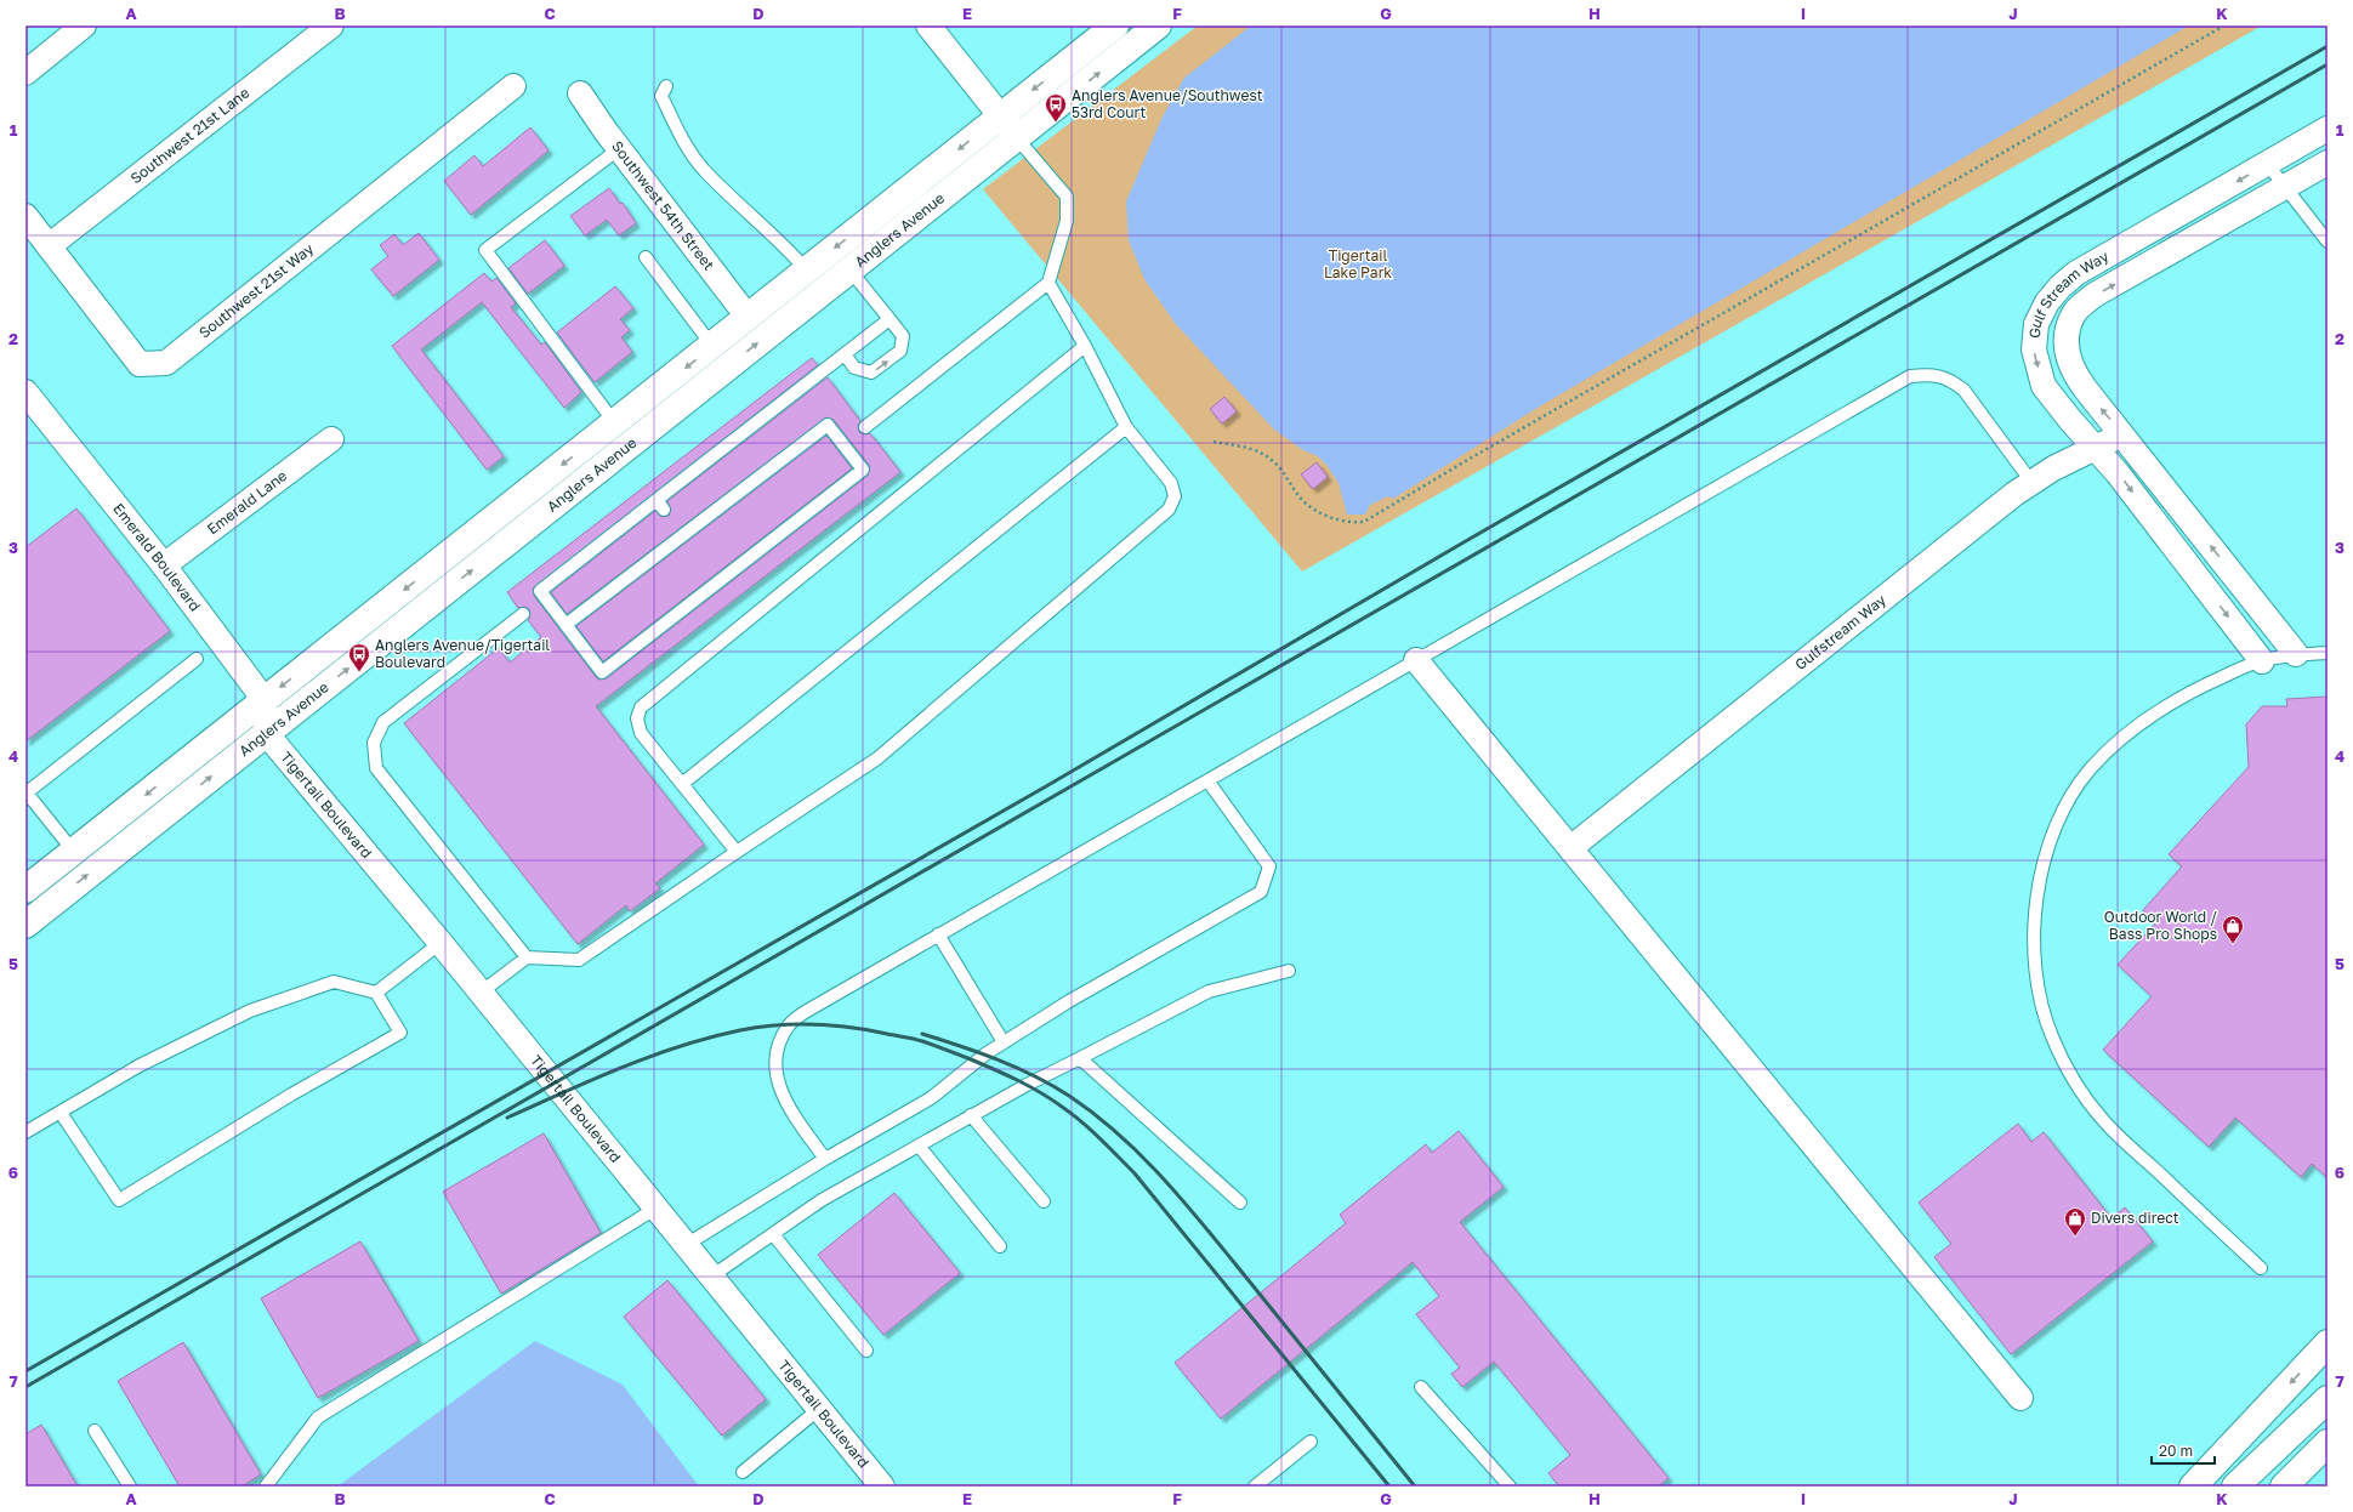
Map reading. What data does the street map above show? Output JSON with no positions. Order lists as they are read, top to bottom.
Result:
{
  "streets": {
    "main road": ["Anglers Avenue"],
    "street": [
      "Southwest 21st Lane",
      "Southwest 54th Street",
      "Southwest 21st Way",
      "Gulf Stream Way",
      "Emerald Lane",
      "Emerald Boulevard",
      "Gulfstream Way",
      "Tigertail Boulevard"
    ]
  },
  "crossings": [
    ["Southwest 21st Lane", "Southwest 21st Way"],
    ["Southwest 54th Street", "Anglers Avenue"],
    ["Anglers Avenue", "Emerald Boulevard"],
    ["Anglers Avenue", "Tigertail Boulevard"],
    ["Gulf Stream Way", "Gulfstream Way"],
    ["Emerald Lane", "Emerald Boulevard"]
  ],
  "parks": ["Tigertail Lake Park"],
  "places": {
    "bus stop": ["Anglers Avenue/Southwest 53rd Court", "Anglers Avenue/Tigertail Boulevard"],
    "shop": ["Outdoor World / Bass Pro Shops", "Divers direct"]
  },
  "scale_bar": "20 m",
  "grid": {
    "columns": [
      "A",
      "B",
      "C",
      "D",
      "E",
      "F",
      "G",
      "H",
      "I",
      "J",
      "K"
    ],
    "rows": [
      "1",
      "2",
      "3",
      "4",
      "5",
      "6",
      "7"
    ]
  }
}
